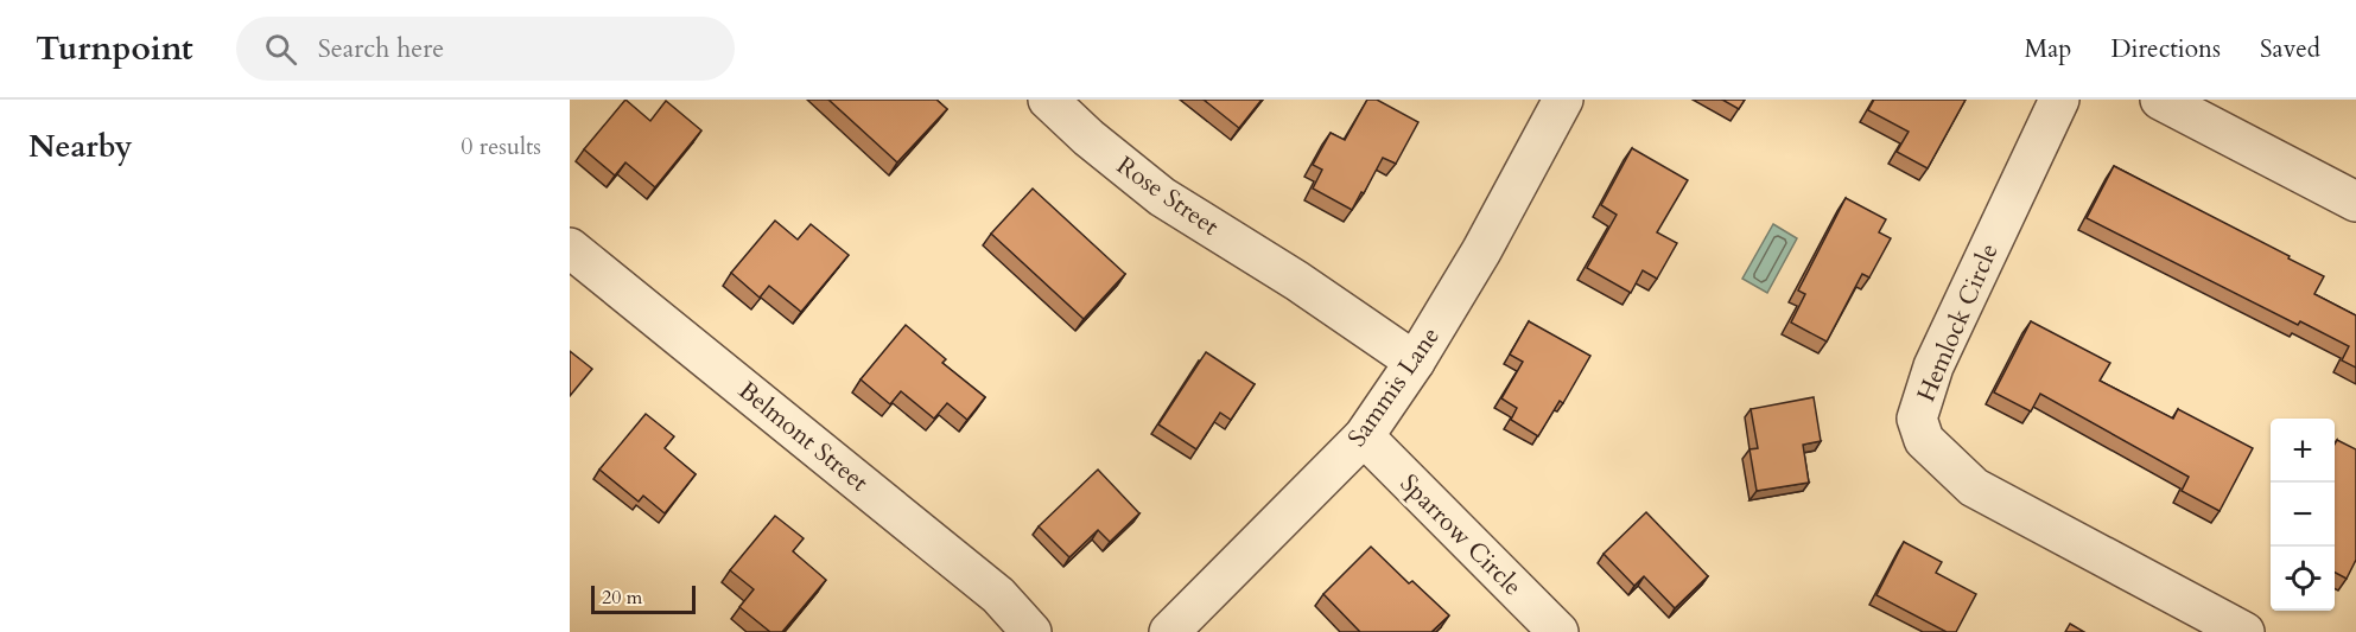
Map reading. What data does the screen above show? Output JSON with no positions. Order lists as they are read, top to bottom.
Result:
{
  "streets": {
    "street": [
      "Rose Street",
      "Hemlock Circle",
      "Sammis Lane",
      "Belmont Street",
      "Sparrow Circle"
    ]
  },
  "crossings": [
    ["Rose Street", "Sammis Lane"],
    ["Sammis Lane", "Sparrow Circle"]
  ],
  "scale_bar": "20 m",
  "page": {
    "header": "Turnpoint",
    "search": "Search here",
    "nav": ["Map", "Directions", "Saved"],
    "heading": ["Nearby", "0 results"],
    "map_buttons": ["+", "−"],
    "scale": "20 m"
  }
}
